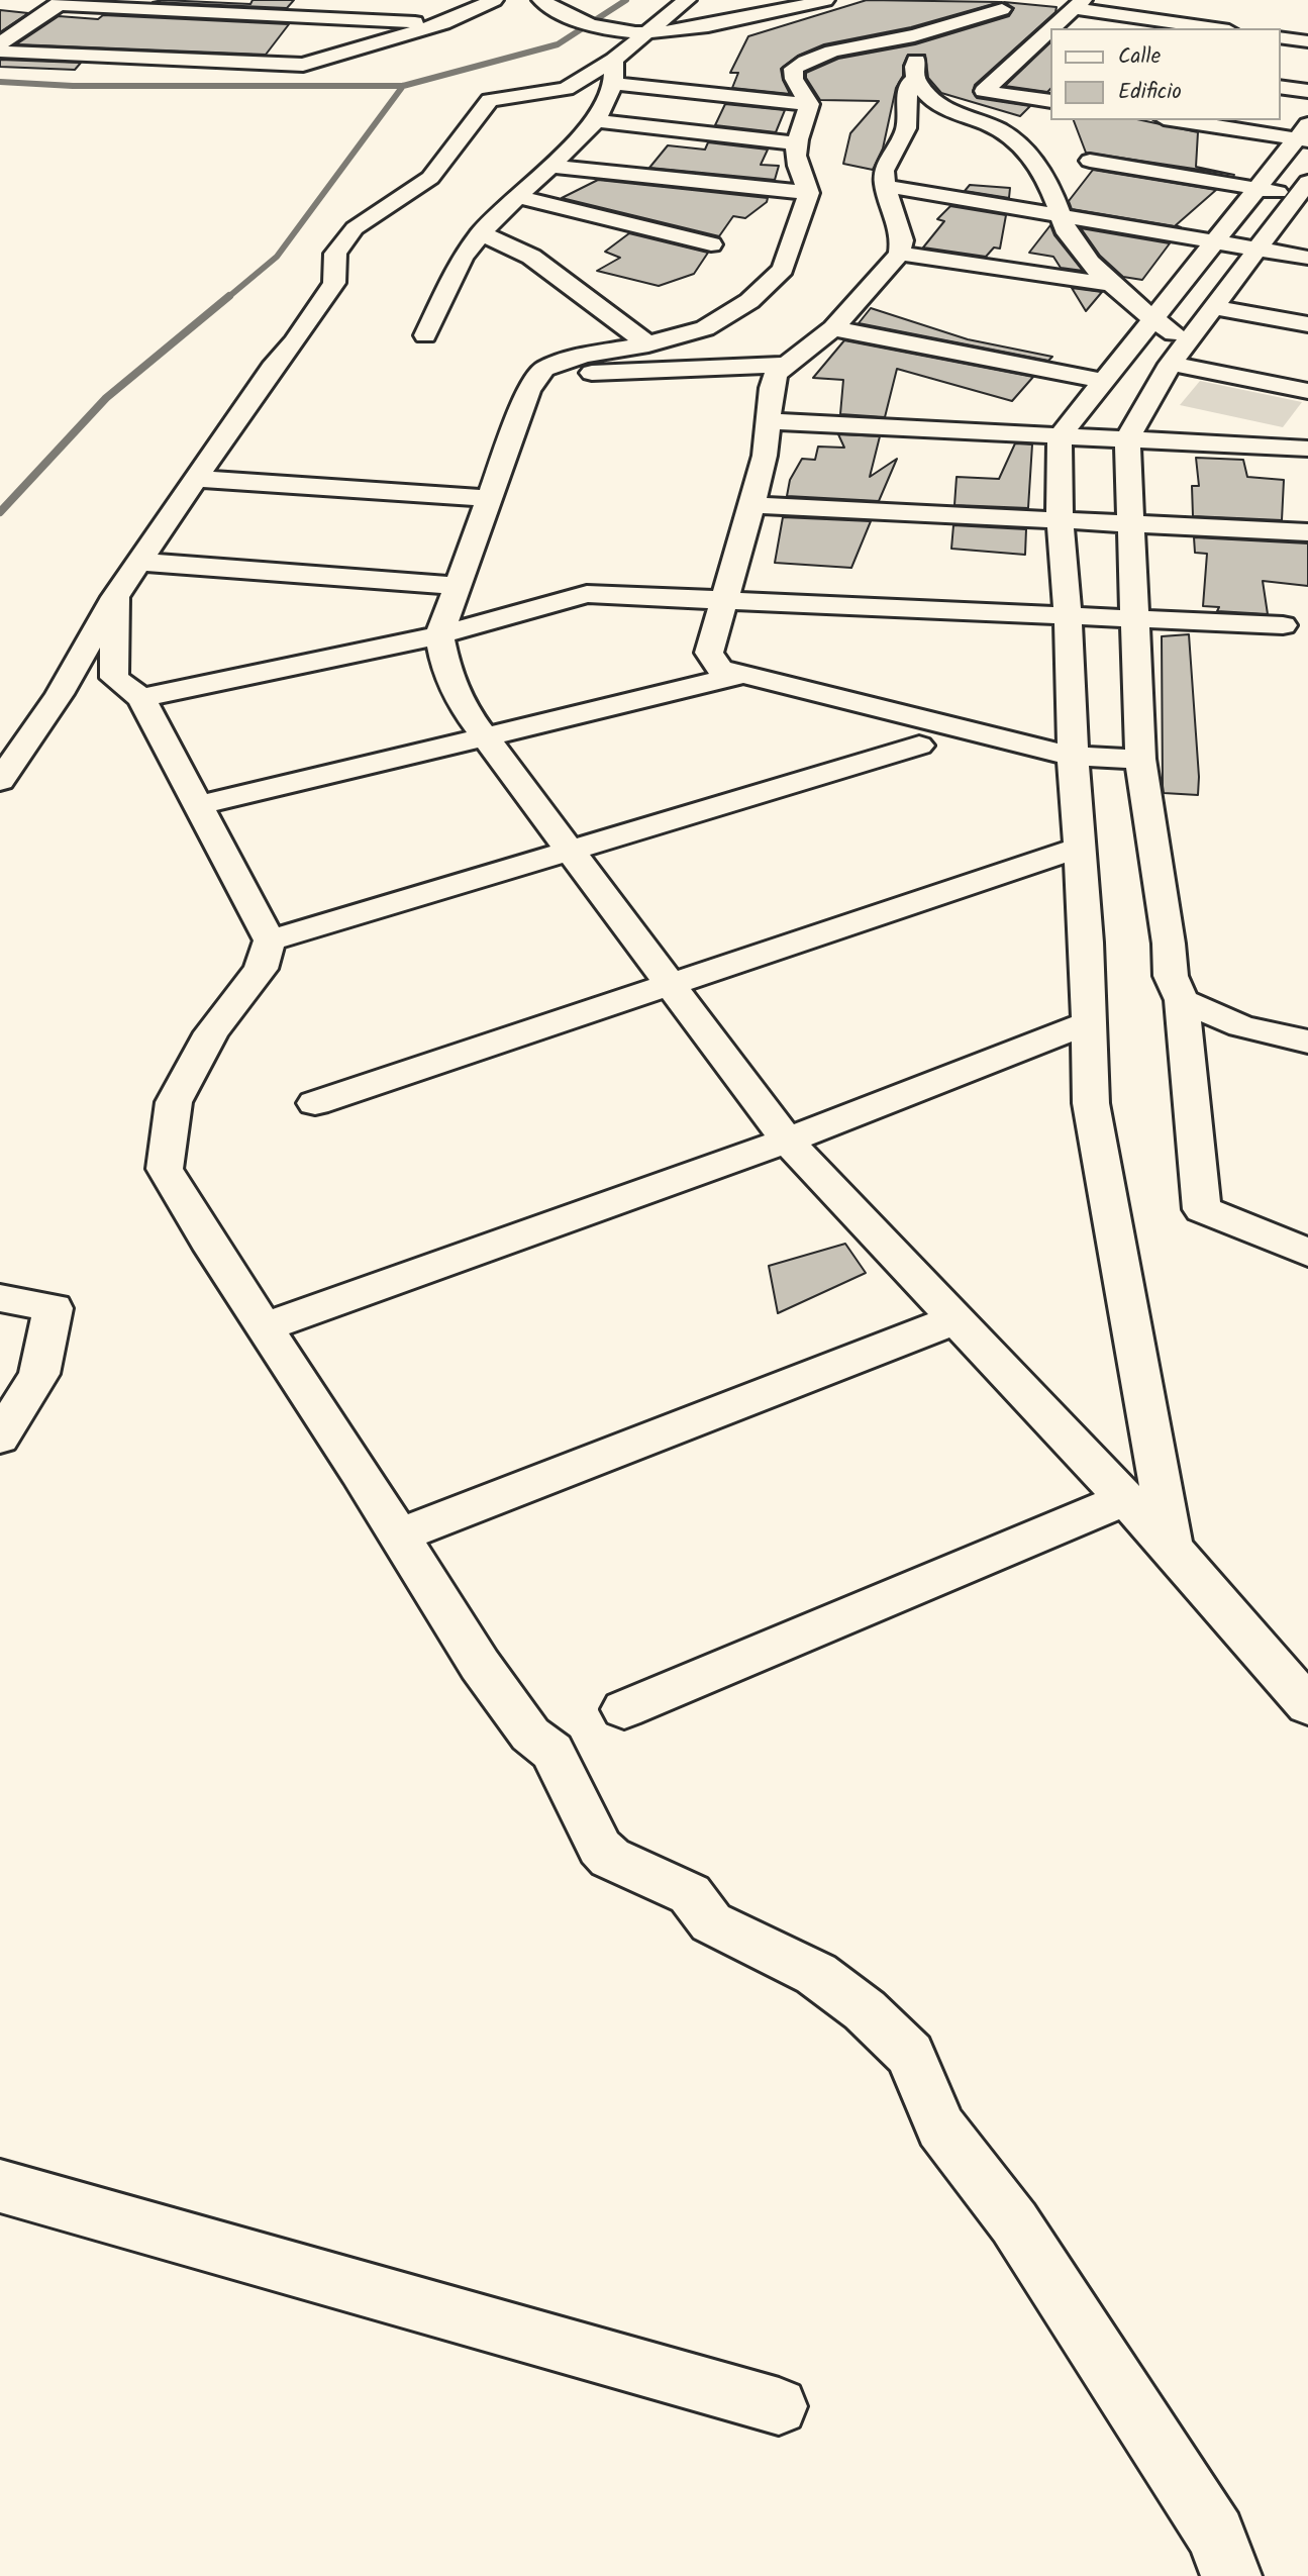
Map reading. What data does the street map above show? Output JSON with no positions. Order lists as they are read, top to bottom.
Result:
{
  "legend": ["Calle", "Edificio"]
}
